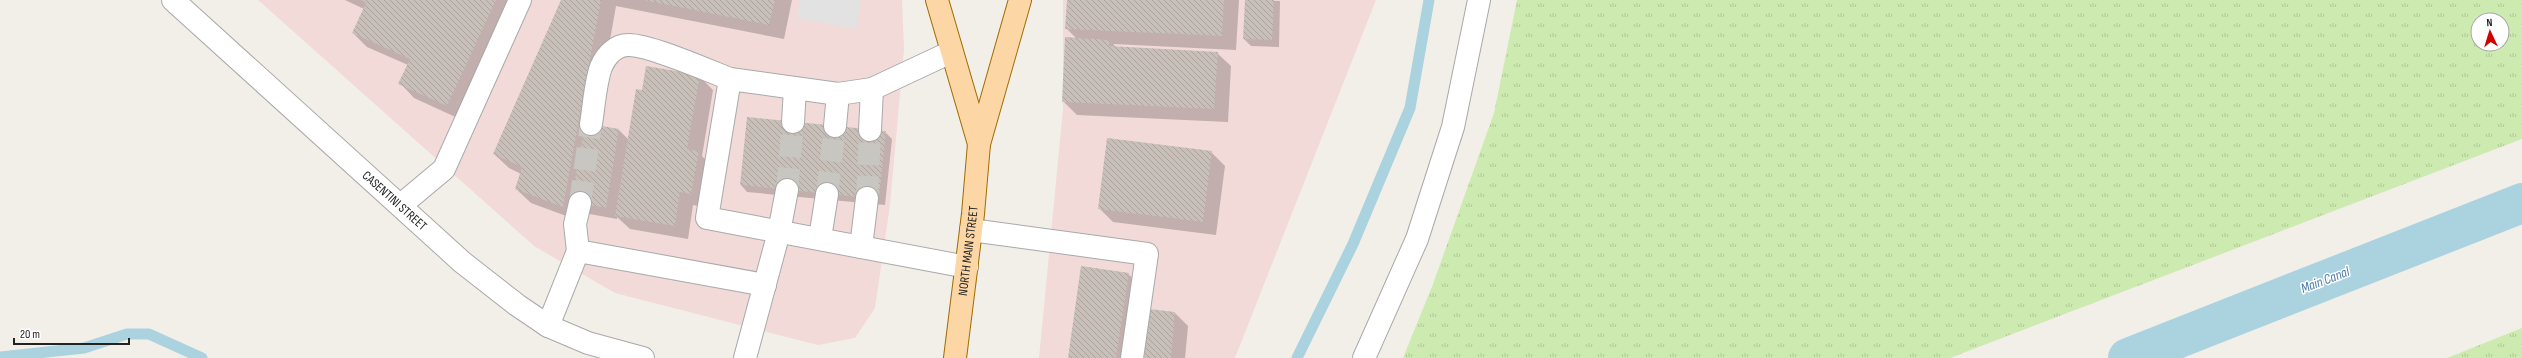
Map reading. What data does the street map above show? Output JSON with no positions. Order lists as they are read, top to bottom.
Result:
{
  "streets": {
    "main road": ["NORTH MAIN STREET"],
    "street": ["CASENTINI STREET"]
  },
  "water": ["Main Canal"],
  "scale_bar": "20 m",
  "north": "top"
}
